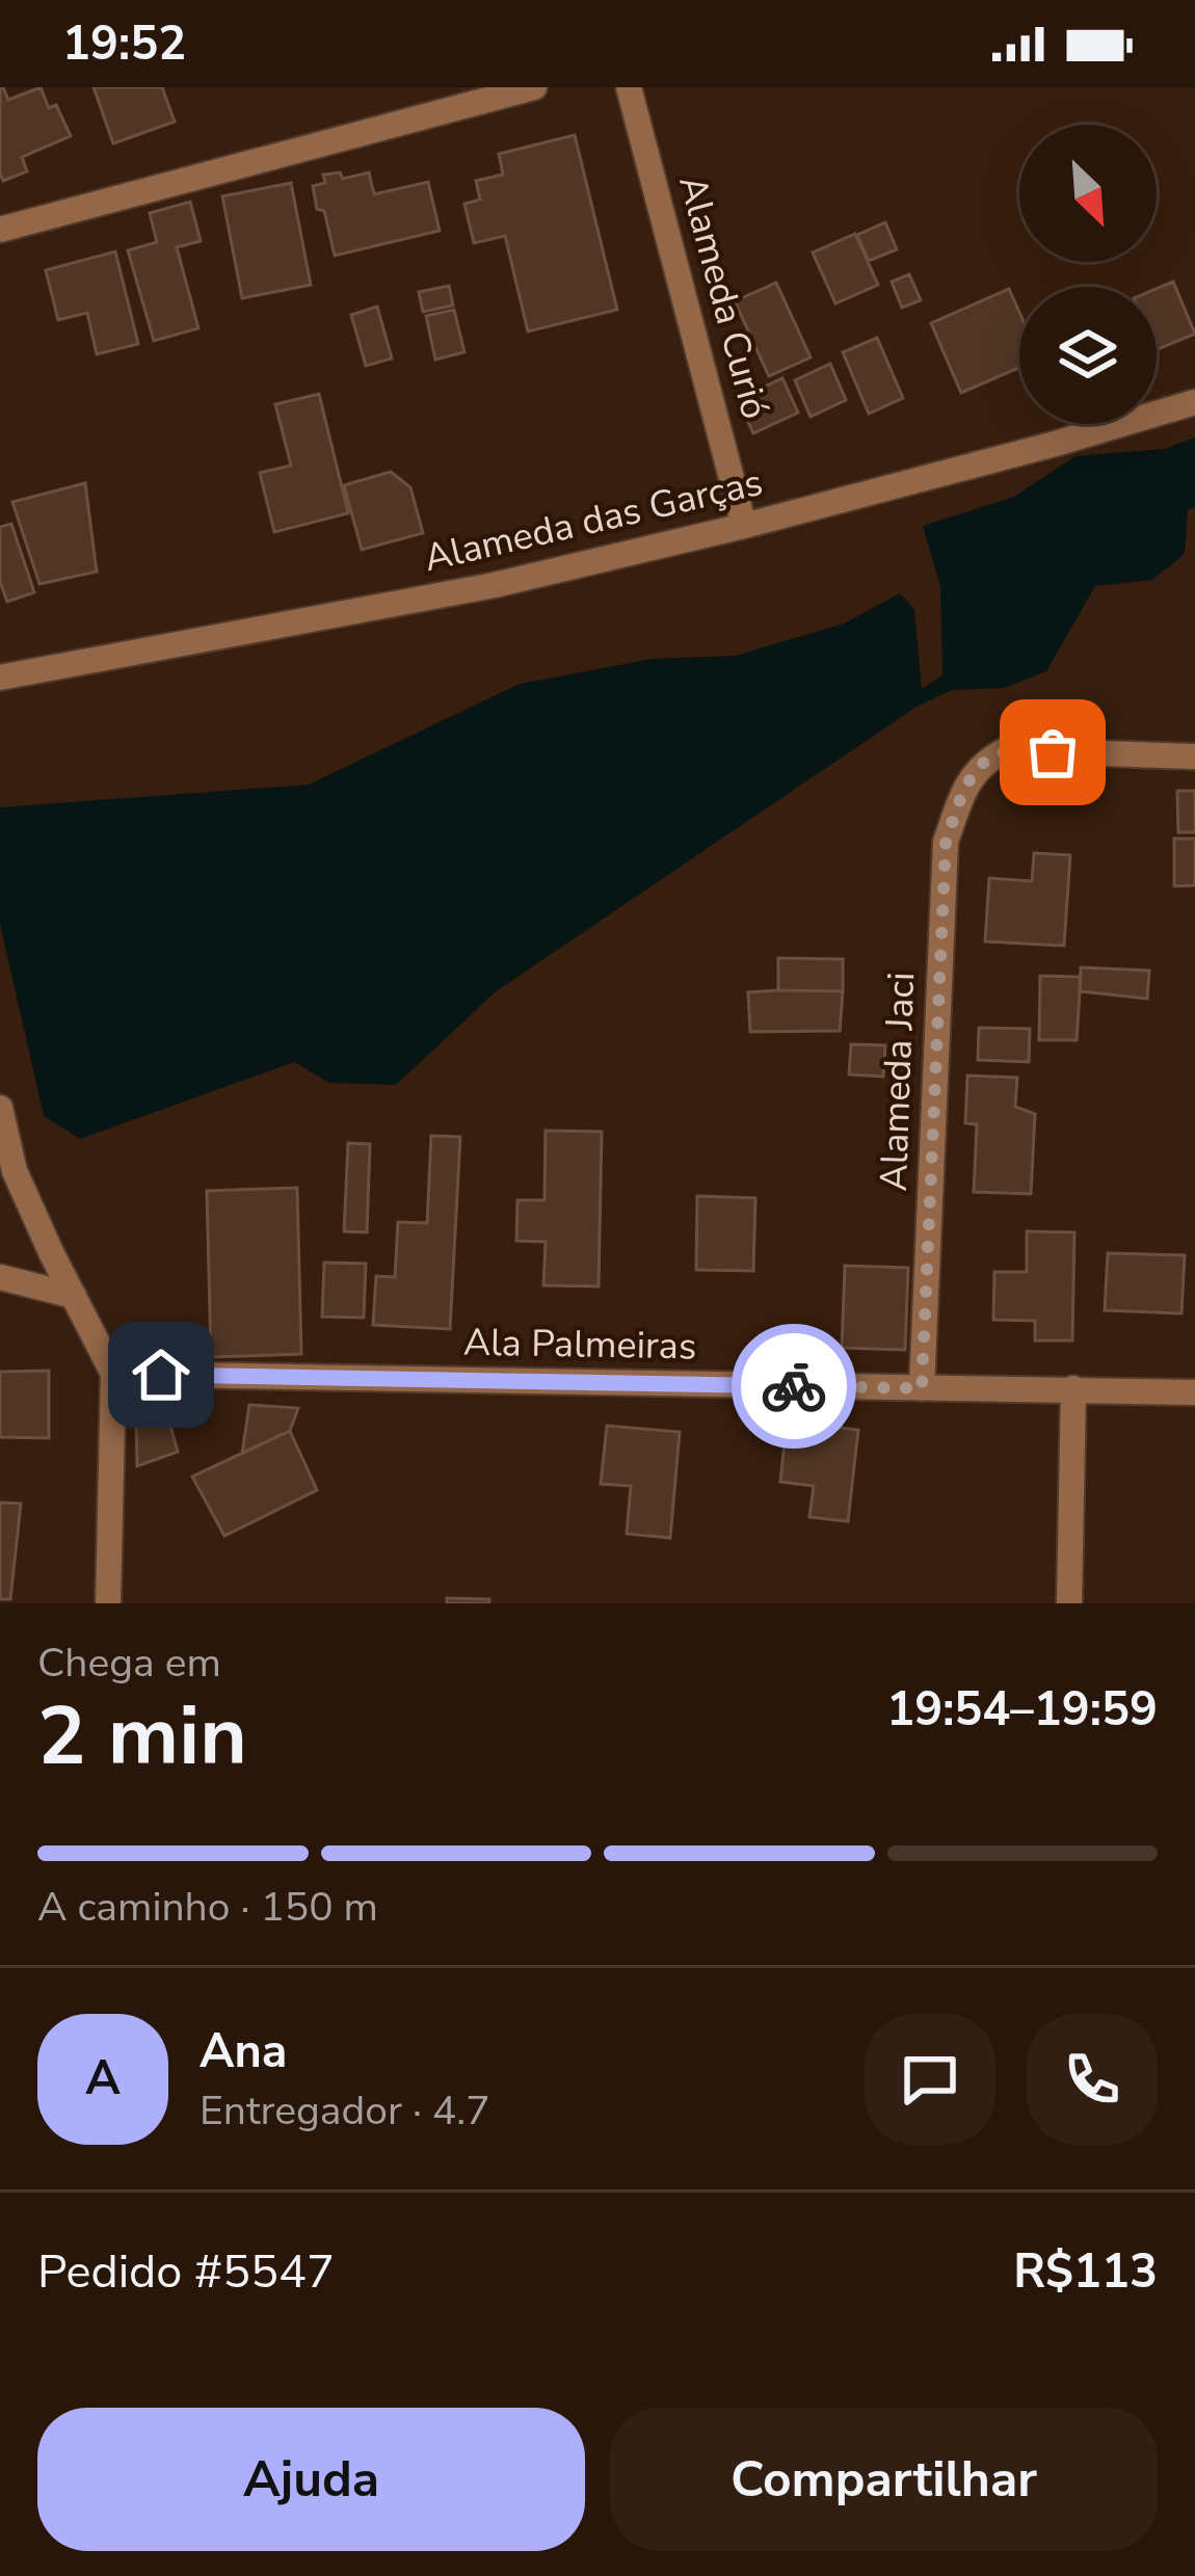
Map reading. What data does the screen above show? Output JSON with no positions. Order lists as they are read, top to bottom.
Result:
{
  "streets": {
    "street": [
      "Alameda Curió",
      "Alameda das Garças",
      "Alameda Jaci",
      "Ala Palmeiras"
    ]
  },
  "crossings": [
    ["Alameda Curió", "Alameda das Garças"],
    ["Alameda Jaci", "Ala Palmeiras"]
  ],
  "north": "bottom right",
  "page": {
    "status": "19:52",
    "heading": ["2 min", "Chega em", "19:54–19:59"],
    "panel": [
      "Ana",
      "Entregador · 4.7",
      "Pedido #5547",
      "R$113"
    ],
    "bar": "A caminho · 150 m",
    "round": "A",
    "buttons": ["Ajuda", "Compartilhar"]
  }
}
